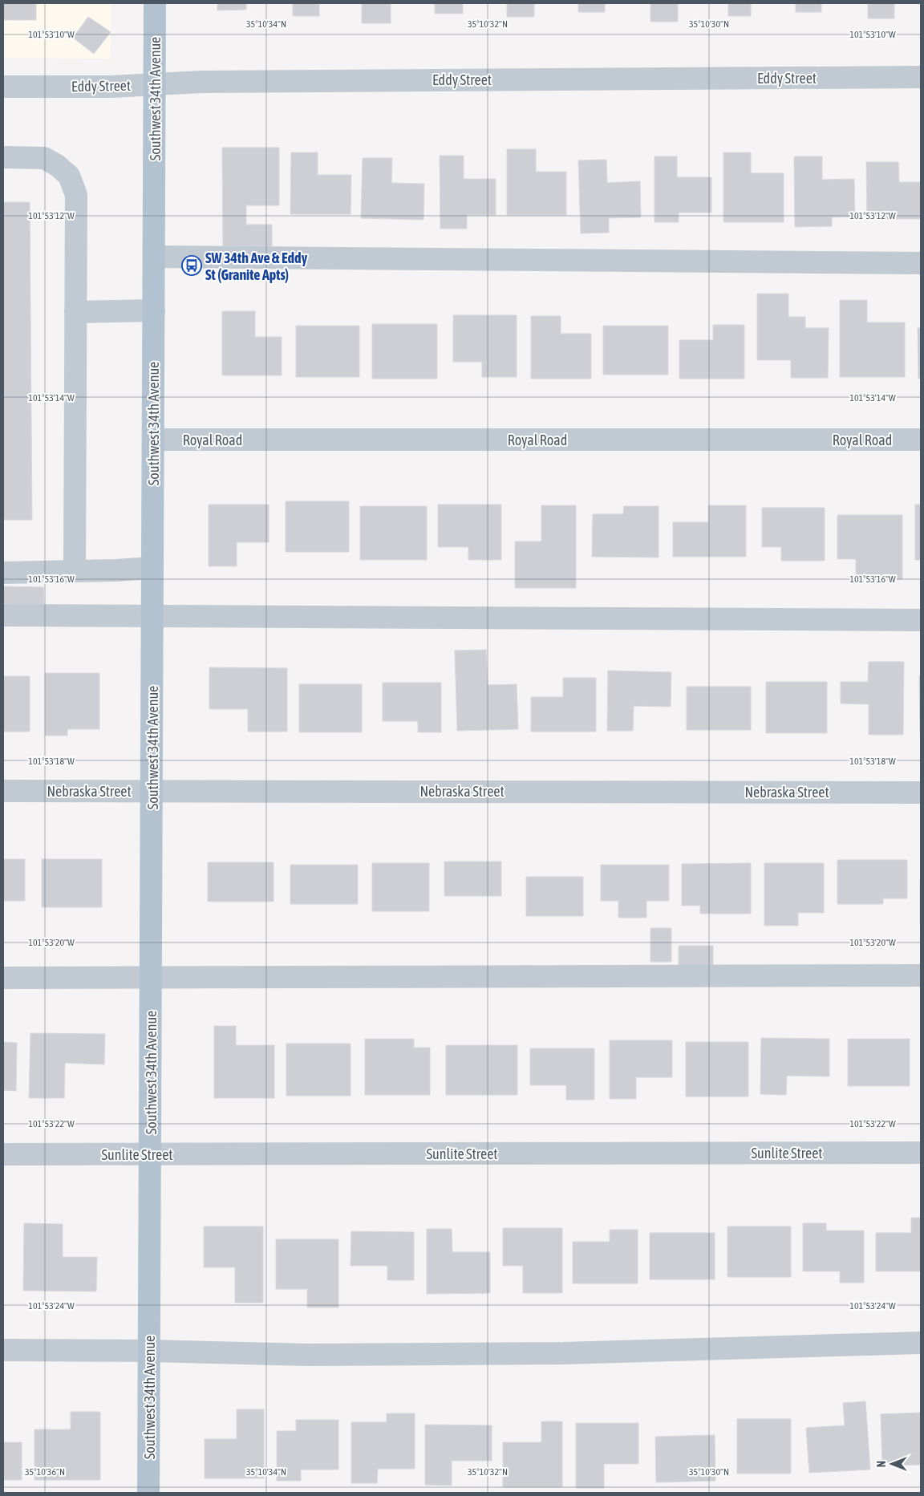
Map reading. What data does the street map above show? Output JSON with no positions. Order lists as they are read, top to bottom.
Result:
{
  "streets": {
    "main road": ["Southwest 34th Avenue"],
    "street": [
      "Eddy Street",
      "Royal Road",
      "Nebraska Street",
      "Sunlite Street"
    ]
  },
  "crossings": [
    ["Eddy Street", "Southwest 34th Avenue"],
    ["Southwest 34th Avenue", "Royal Road"],
    ["Southwest 34th Avenue", "Nebraska Street"],
    ["Southwest 34th Avenue", "Sunlite Street"]
  ],
  "places": {
    "bus stop": ["SW 34th Ave & Eddy St (Granite Apts)"]
  },
  "north": "left",
  "coordinates": [
    "35°10'34\"N",
    "35°10'32\"N",
    "35°10'30\"N",
    "101°53'10\"W",
    "101°53'12\"W",
    "101°53'14\"W",
    "101°53'16\"W",
    "101°53'18\"W",
    "101°53'20\"W",
    "101°53'22\"W",
    "101°53'24\"W",
    "35°10'36\"N"
  ]
}
